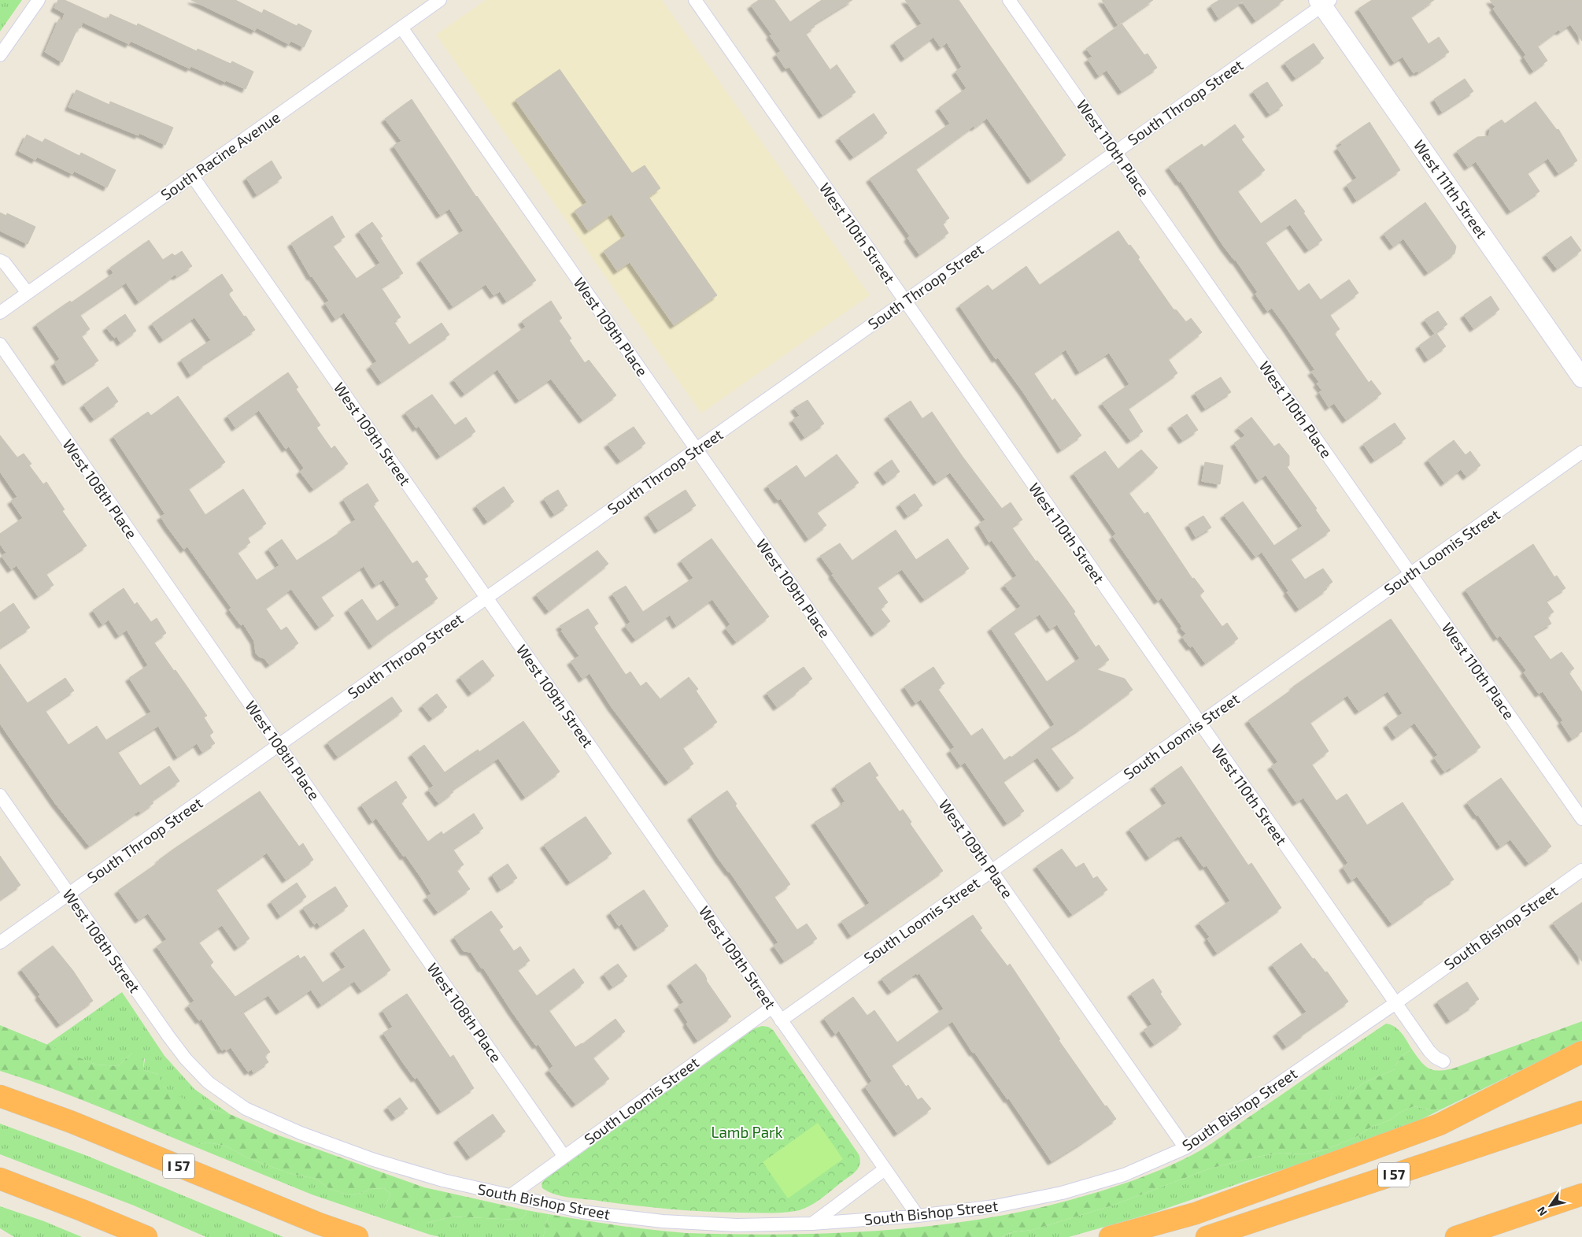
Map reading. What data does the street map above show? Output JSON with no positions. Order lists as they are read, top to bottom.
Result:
{
  "streets": {
    "highway": ["I 57"],
    "main road": ["West 111th Street"],
    "street": [
      "South Throop Street",
      "West 110th Place",
      "South Racine Avenue",
      "West 110th Street",
      "West 109th Place",
      "West 109th Street",
      "West 108th Place",
      "South Loomis Street",
      "South Bishop Street",
      "West 108th Street"
    ]
  },
  "crossings": [
    ["South Throop Street", "West 110th Place"],
    ["South Throop Street", "West 111th Street"],
    ["South Throop Street", "West 110th Street"],
    ["South Throop Street", "West 109th Place"],
    ["South Throop Street", "West 109th Street"],
    ["South Throop Street", "West 108th Place"],
    ["South Throop Street", "West 108th Street"],
    ["West 110th Place", "South Loomis Street"],
    ["South Racine Avenue", "West 109th Place"],
    ["South Racine Avenue", "West 109th Street"],
    ["West 110th Street", "South Loomis Street"],
    ["West 110th Street", "South Bishop Street"],
    ["West 109th Place", "South Loomis Street"],
    ["West 109th Place", "South Bishop Street"],
    ["West 109th Street", "South Loomis Street"],
    ["West 109th Street", "South Bishop Street"],
    ["West 108th Place", "South Loomis Street"],
    ["South Loomis Street", "South Bishop Street"],
    ["South Bishop Street", "West 108th Street"]
  ],
  "parks": ["Lamb Park"],
  "north": "bottom left"
}
